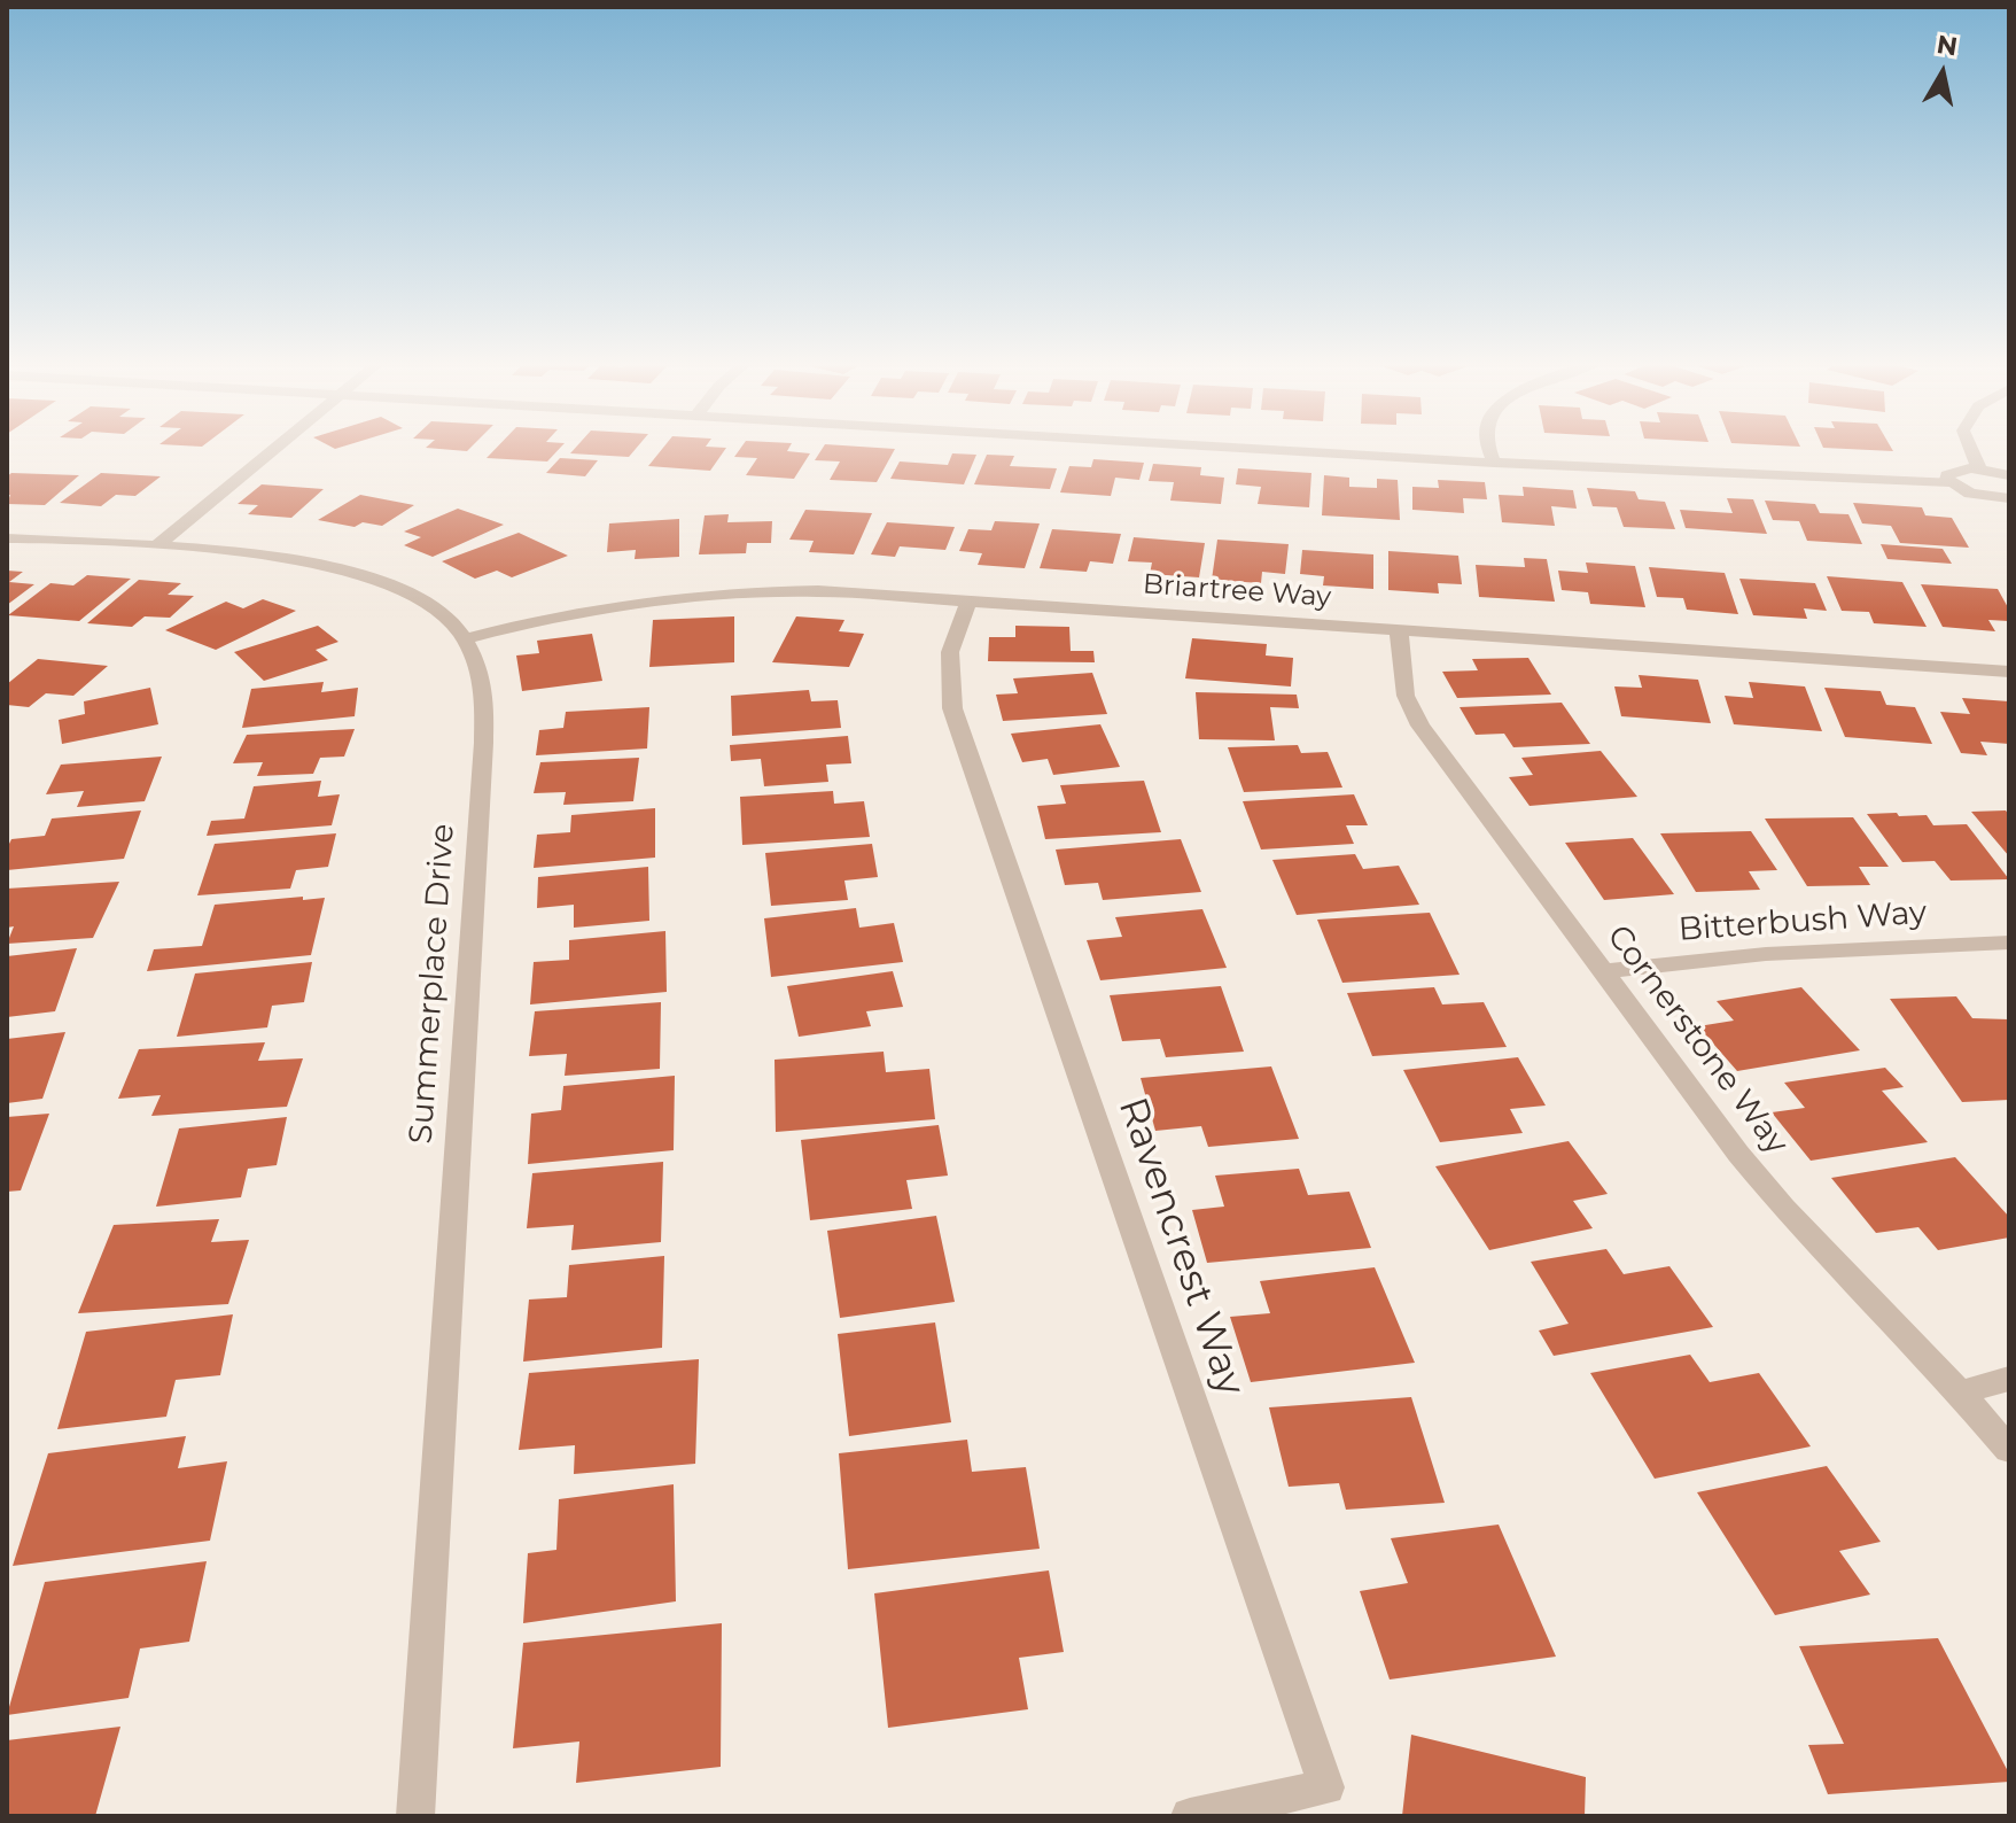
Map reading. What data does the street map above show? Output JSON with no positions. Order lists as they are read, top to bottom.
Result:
{
  "streets": {
    "street": [
      "Briartree Way",
      "Bitterbush Way",
      "Summerplace Drive",
      "Cornerstone Way",
      "Ravencrest Way"
    ]
  },
  "crossings": [
    ["Briartree Way", "Summerplace Drive"],
    ["Briartree Way", "Cornerstone Way"],
    ["Briartree Way", "Ravencrest Way"],
    ["Bitterbush Way", "Cornerstone Way"]
  ],
  "north": "top"
}
